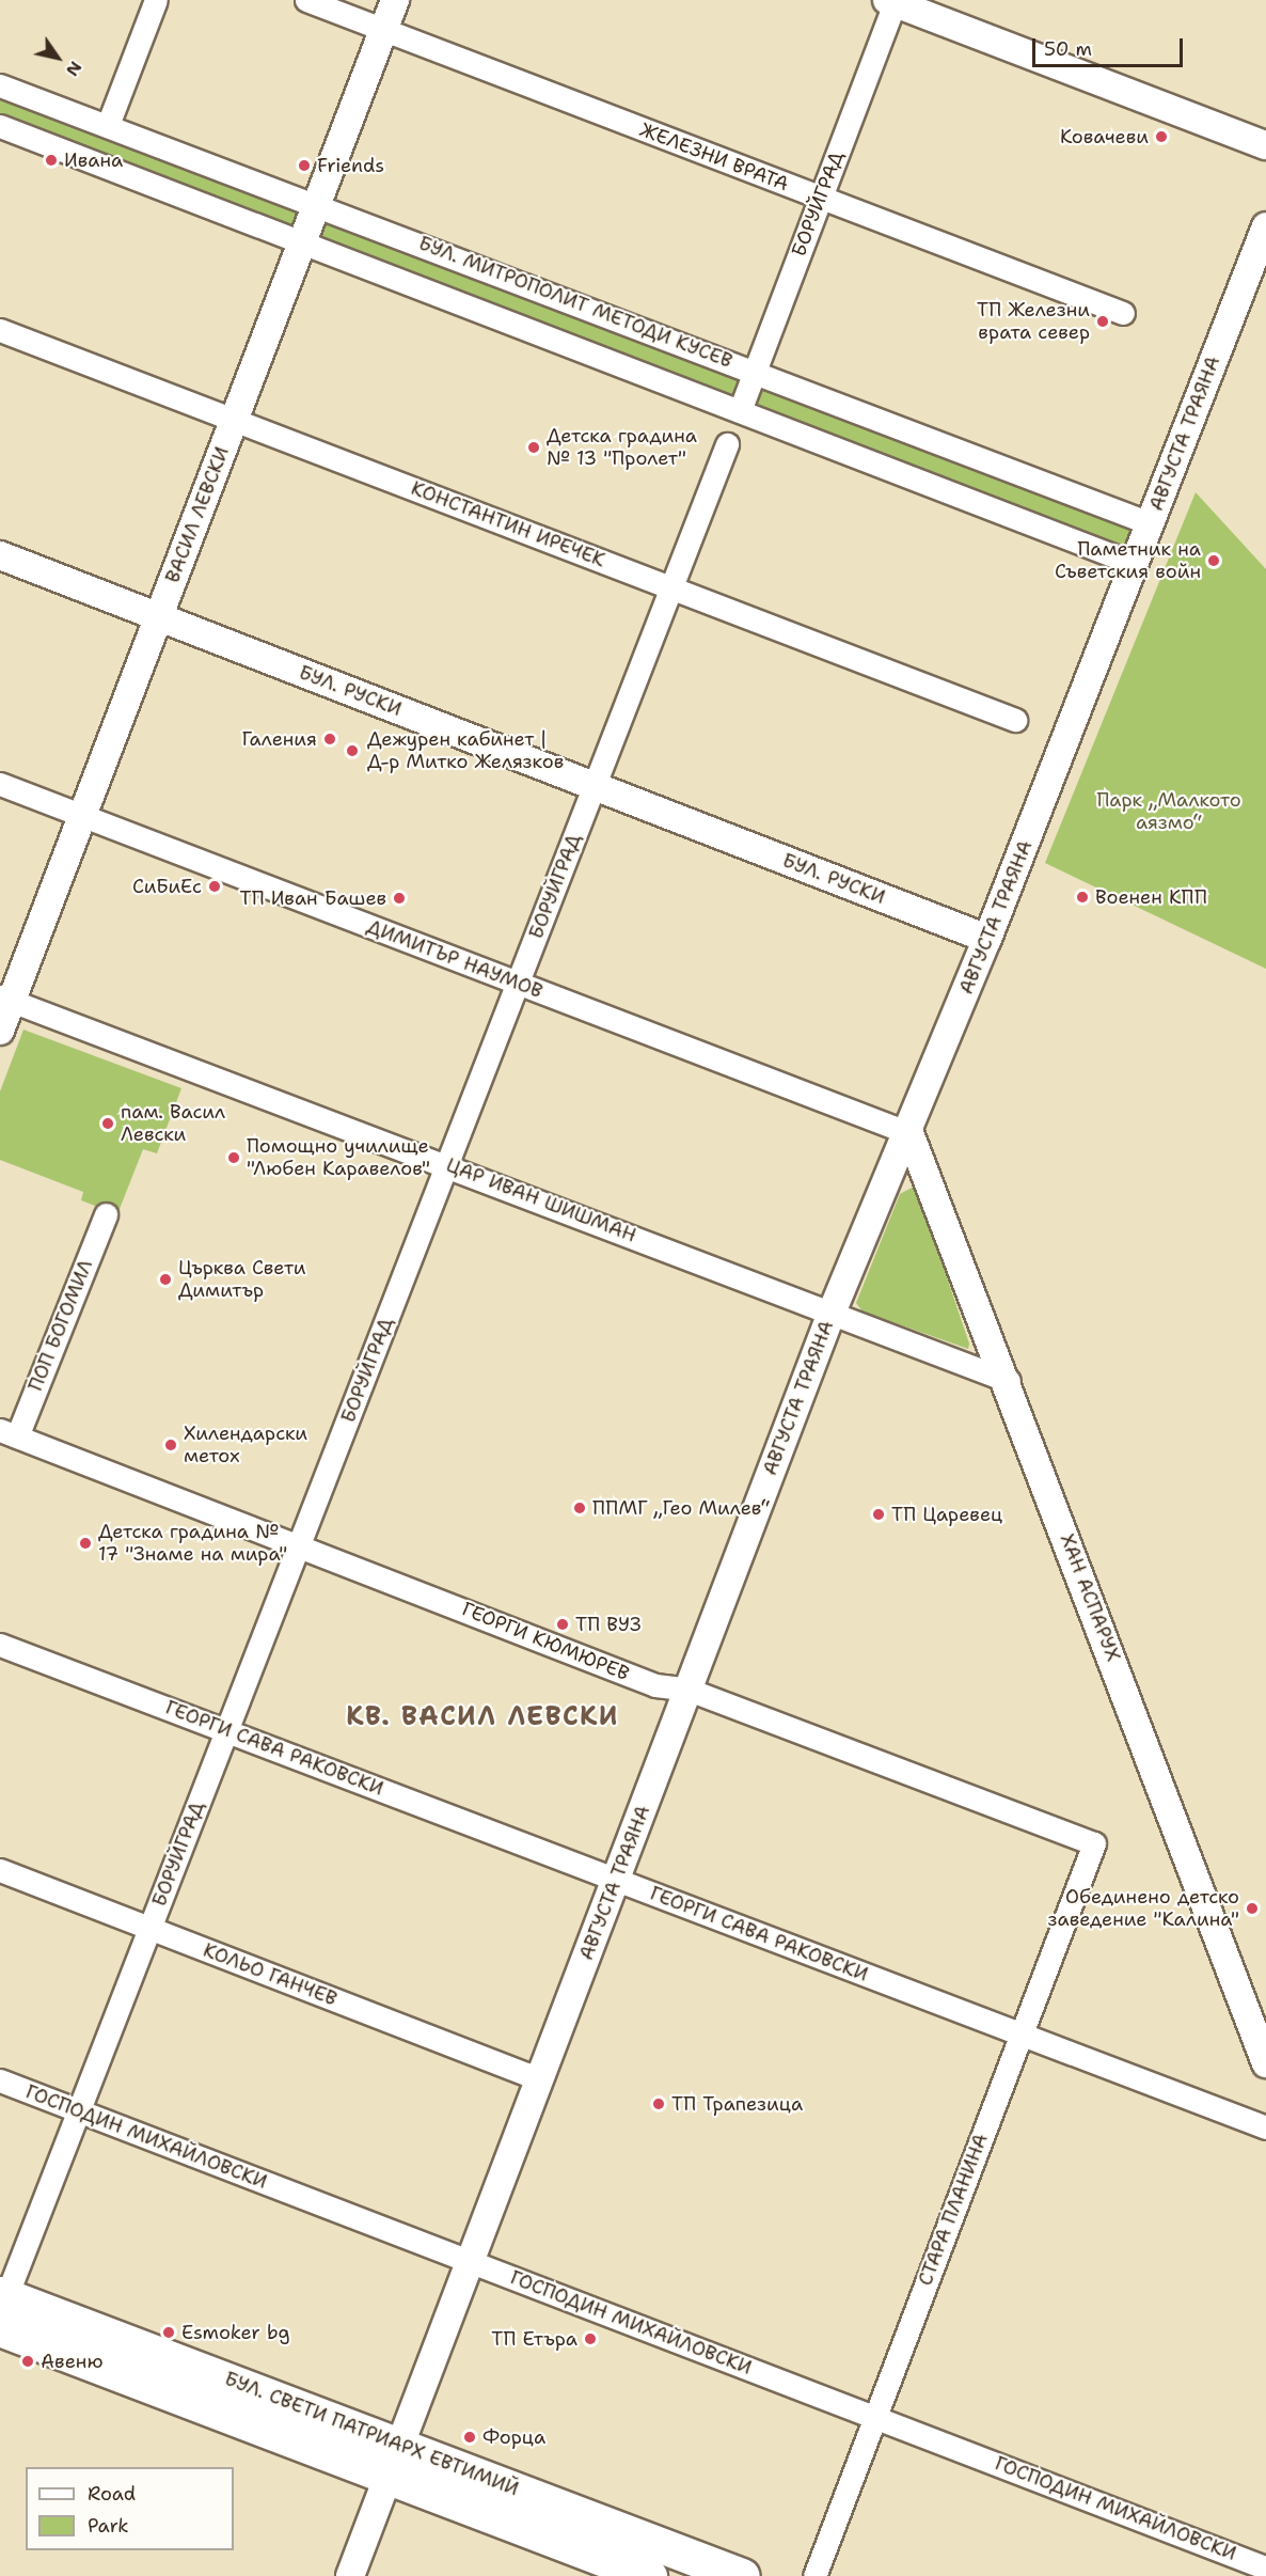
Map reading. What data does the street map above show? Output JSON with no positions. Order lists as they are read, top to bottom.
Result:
{
  "streets": {
    "main road": ["БУЛ. СВЕТИ ПАТРИАРХ ЕВТИМИЙ"],
    "street": [
      "ЖЕЛЕЗНИ ВРАТА",
      "БОРУЙГРАД",
      "БУЛ. МИТРОПОЛИТ МЕТОДИ КУСЕВ",
      "АВГУСТА ТРАЯНА",
      "ВАСИЛ ЛЕВСКИ",
      "КОНСТАНТИН ИРЕЧЕК",
      "БУЛ. РУСКИ",
      "ДИМИТЪР НАУМОВ",
      "ЦАР ИВАН ШИШМАН",
      "ПОП БОГОМИЛ",
      "ХАН АСПАРУХ",
      "ГЕОРГИ КЮМЮРЕВ",
      "ГЕОРГИ САВА РАКОВСКИ",
      "КОЛЬО ГАНЧЕВ",
      "ГОСПОДИН МИХАЙЛОВСКИ",
      "СТАРА ПЛАНИНА"
    ]
  },
  "crossings": [
    ["ЖЕЛЕЗНИ ВРАТА", "БОРУЙГРАД"],
    ["ЖЕЛЕЗНИ ВРАТА", "ВАСИЛ ЛЕВСКИ"],
    ["БОРУЙГРАД", "БУЛ. МИТРОПОЛИТ МЕТОДИ КУСЕВ"],
    ["БОРУЙГРАД", "КОНСТАНТИН ИРЕЧЕК"],
    ["БОРУЙГРАД", "БУЛ. РУСКИ"],
    ["БОРУЙГРАД", "ДИМИТЪР НАУМОВ"],
    ["БОРУЙГРАД", "ЦАР ИВАН ШИШМАН"],
    ["БОРУЙГРАД", "ГЕОРГИ КЮМЮРЕВ"],
    ["БОРУЙГРАД", "ГЕОРГИ САВА РАКОВСКИ"],
    ["БОРУЙГРАД", "КОЛЬО ГАНЧЕВ"],
    ["БОРУЙГРАД", "ГОСПОДИН МИХАЙЛОВСКИ"],
    ["БОРУЙГРАД", "БУЛ. СВЕТИ ПАТРИАРХ ЕВТИМИЙ"],
    ["БУЛ. МИТРОПОЛИТ МЕТОДИ КУСЕВ", "АВГУСТА ТРАЯНА"],
    ["БУЛ. МИТРОПОЛИТ МЕТОДИ КУСЕВ", "ВАСИЛ ЛЕВСКИ"],
    ["АВГУСТА ТРАЯНА", "БУЛ. РУСКИ"],
    ["АВГУСТА ТРАЯНА", "ДИМИТЪР НАУМОВ"],
    ["АВГУСТА ТРАЯНА", "ЦАР ИВАН ШИШМАН"],
    ["АВГУСТА ТРАЯНА", "ХАН АСПАРУХ"],
    ["АВГУСТА ТРАЯНА", "ГЕОРГИ КЮМЮРЕВ"],
    ["АВГУСТА ТРАЯНА", "ГЕОРГИ САВА РАКОВСКИ"],
    ["АВГУСТА ТРАЯНА", "КОЛЬО ГАНЧЕВ"],
    ["АВГУСТА ТРАЯНА", "ГОСПОДИН МИХАЙЛОВСКИ"],
    ["АВГУСТА ТРАЯНА", "БУЛ. СВЕТИ ПАТРИАРХ ЕВТИМИЙ"],
    ["ВАСИЛ ЛЕВСКИ", "КОНСТАНТИН ИРЕЧЕК"],
    ["ВАСИЛ ЛЕВСКИ", "БУЛ. РУСКИ"],
    ["ВАСИЛ ЛЕВСКИ", "ДИМИТЪР НАУМОВ"],
    ["ВАСИЛ ЛЕВСКИ", "ЦАР ИВАН ШИШМАН"],
    ["ДИМИТЪР НАУМОВ", "ХАН АСПАРУХ"],
    ["ЦАР ИВАН ШИШМАН", "ХАН АСПАРУХ"],
    ["ПОП БОГОМИЛ", "ГЕОРГИ КЮМЮРЕВ"],
    ["ГЕОРГИ КЮМЮРЕВ", "СТАРА ПЛАНИНА"],
    ["ГЕОРГИ САВА РАКОВСКИ", "СТАРА ПЛАНИНА"],
    ["ГОСПОДИН МИХАЙЛОВСКИ", "СТАРА ПЛАНИНА"]
  ],
  "districts": ["КВ. ВАСИЛ ЛЕВСКИ"],
  "parks": ["Парк „Малкото аязмо“"],
  "places": [
    "Ковачеви",
    "Ивана",
    "Friends",
    "ТП Железни врата север",
    "Детска градина № 13 \"Пролет\"",
    "Паметник на Съветския войн",
    "Галения",
    "Дежурен кабинет | Д-р Митко Желязков",
    "СиБиЕс",
    "Военен КПП",
    "ТП Иван Башев",
    "пам. Васил Левски",
    "Помощно училище \"Любен Каравелов\"",
    "Църква Свети Димитър",
    "Хилендарски метох",
    "ППМГ „Гео Милев“",
    "ТП Царевец",
    "Детска градина № 17 \"Знаме на мира\"",
    "ТП ВУЗ",
    "Обединено детско заведение \"Калина\"",
    "ТП Трапезица",
    "Esmoker bg",
    "ТП Етъра",
    "Авеню",
    "Форца"
  ],
  "legend": ["Road", "Park"],
  "scale_bar": "50 m",
  "north": "bottom right"
}
